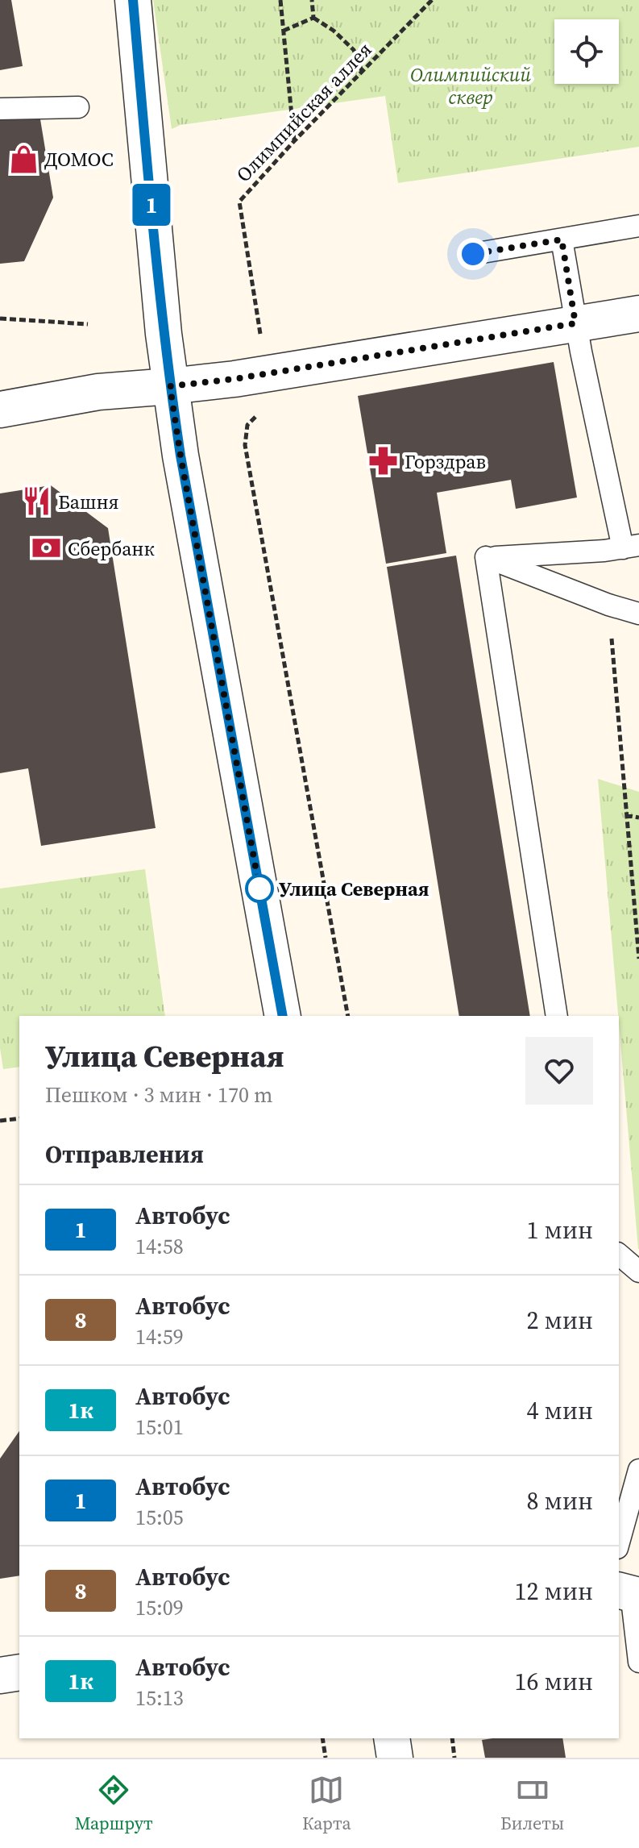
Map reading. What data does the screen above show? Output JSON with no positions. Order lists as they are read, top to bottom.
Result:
{
  "streets": {
    "path": ["Олимпийская аллея"]
  },
  "parks": ["Олимпийский сквер"],
  "places": {
    "shop": ["ДОМОС"],
    "pharmacy": ["Горздрав"],
    "restaurant": ["Башня"],
    "bank": ["Сбербанк"],
    "other": ["Улица Северная"]
  },
  "lines": ["bus line 1"],
  "page": {
    "on_map": "1",
    "heading": [
      ["Улица Северная", "Пешком · 3 мин · 170 m"],
      "Отправления"
    ],
    "list": [
      {
        "mark": "1",
        "name": "Автобус",
        "note": "14:58",
        "value": "1 мин"
      },
      {
        "mark": "8",
        "name": "Автобус",
        "note": "14:59",
        "value": "2 мин"
      },
      {
        "mark": "1к",
        "name": "Автобус",
        "note": "15:01",
        "value": "4 мин"
      },
      {
        "mark": "1",
        "name": "Автобус",
        "note": "15:05",
        "value": "8 мин"
      },
      {
        "mark": "8",
        "name": "Автобус",
        "note": "15:09",
        "value": "12 мин"
      },
      {
        "mark": "1к",
        "name": "Автобус",
        "note": "15:13",
        "value": "16 мин"
      }
    ],
    "tabs": ["Маршрут", "Карта", "Билеты"]
  }
}
